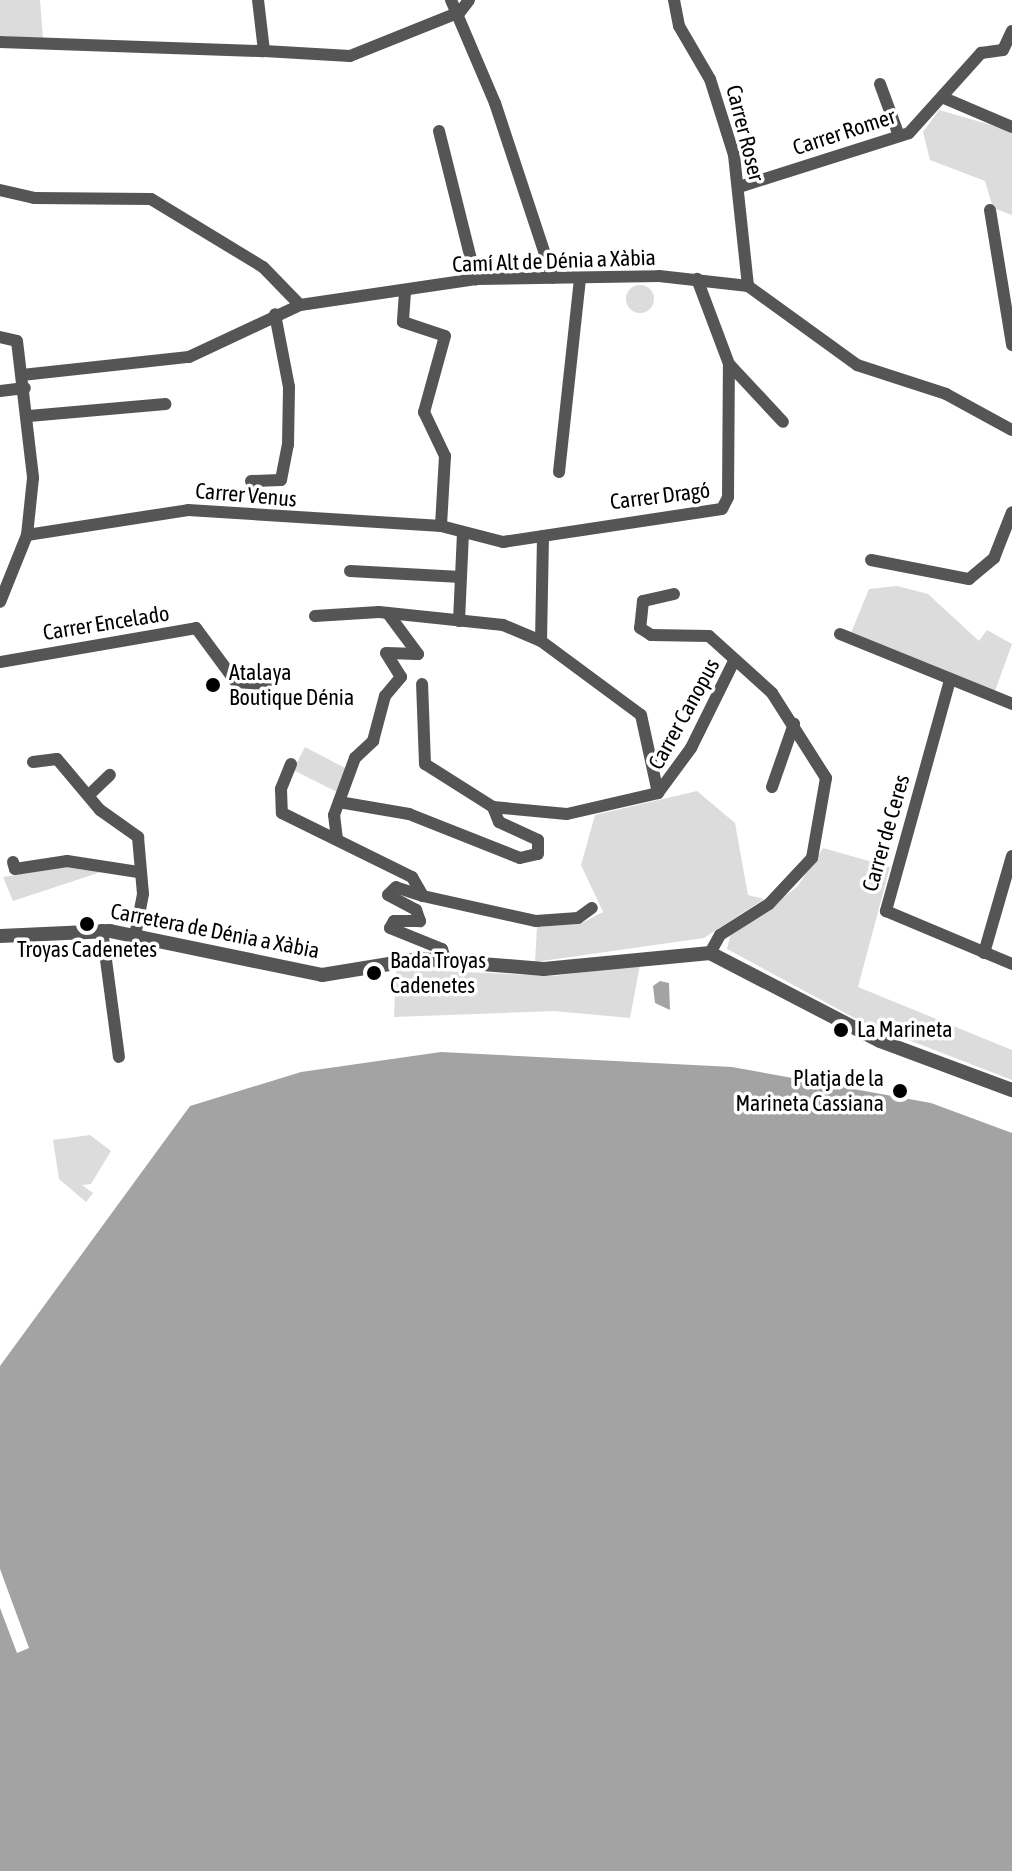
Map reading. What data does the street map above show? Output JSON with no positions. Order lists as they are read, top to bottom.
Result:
{
  "streets": {
    "street": [
      "Carrer Romer",
      "Carrer Roser",
      "Camí Alt de Dénia a Xàbia",
      "Carrer Venus",
      "Carrer Dragó",
      "Carrer Encelado",
      "Carrer Canopus",
      "Carrer de Ceres",
      "Carretera de Dénia a Xàbia"
    ]
  },
  "crossings": [
    ["Carrer Romer", "Carrer Roser"],
    ["Carrer Roser", "Camí Alt de Dénia a Xàbia"],
    ["Camí Alt de Dénia a Xàbia", "Carrer Dragó"],
    ["Carrer Venus", "Carrer Dragó"],
    ["Carrer Canopus", "Carretera de Dénia a Xàbia"]
  ],
  "places": [
    "Atalaya Boutique Dénia",
    "Troyas Cadenetes",
    "Bada Troyas Cadenetes",
    "La Marineta",
    "Platja de la Marineta Cassiana"
  ]
}
